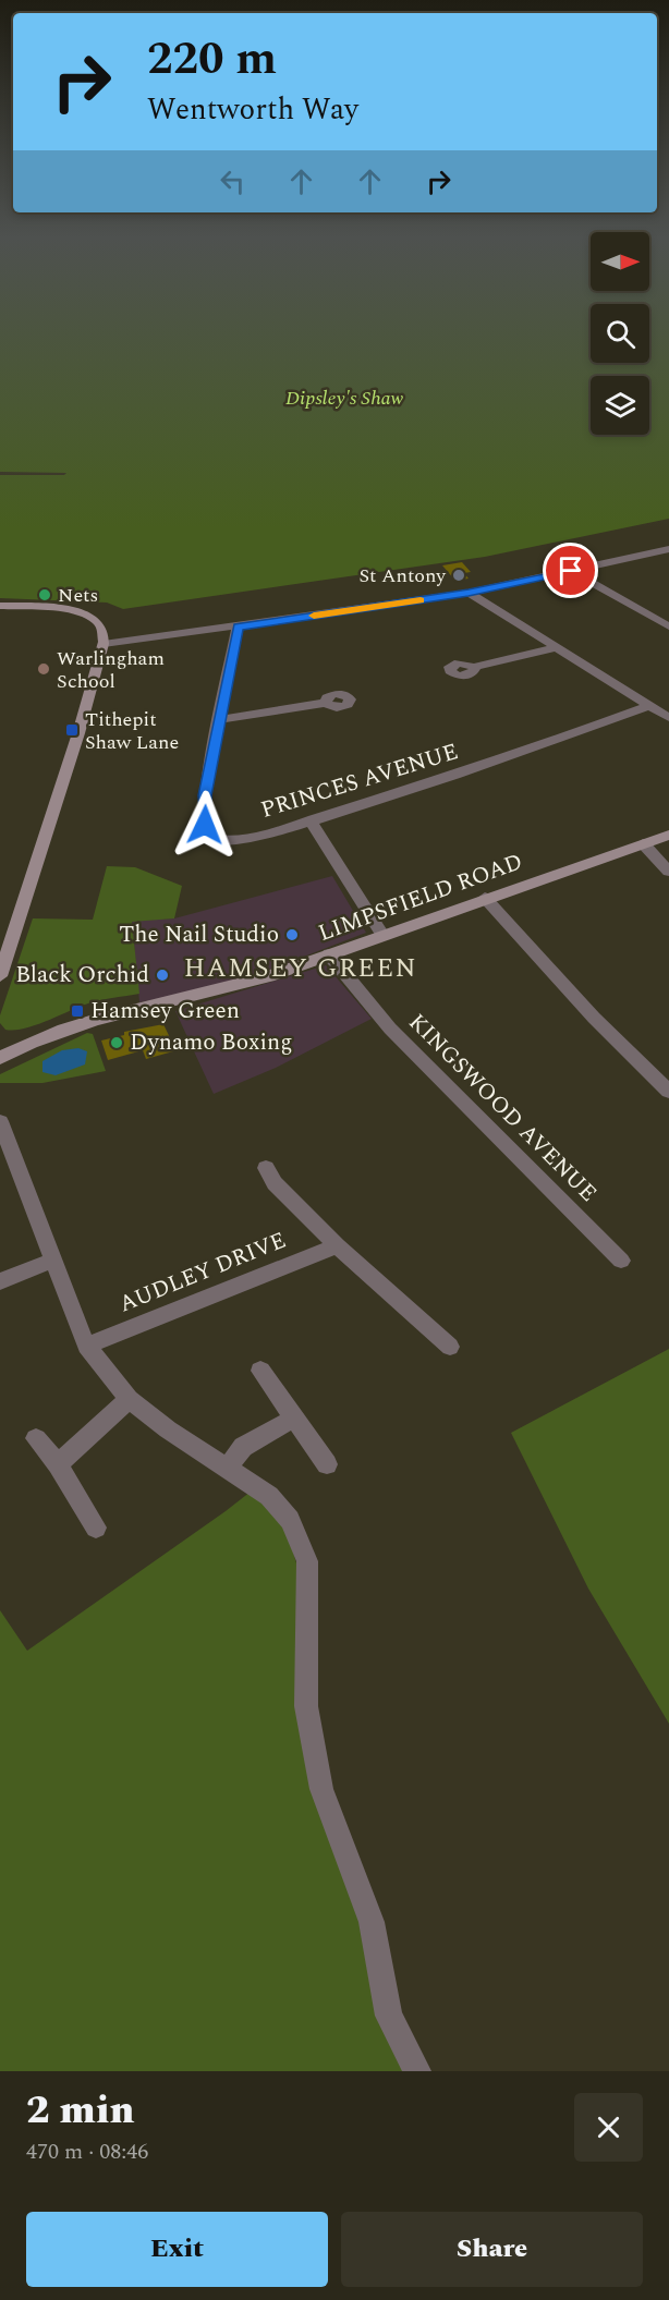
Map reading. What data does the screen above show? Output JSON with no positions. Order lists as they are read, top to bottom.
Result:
{
  "streets": {
    "street": [
      "PRINCES AVENUE",
      "LIMPSFIELD ROAD",
      "KINGSWOOD AVENUE",
      "AUDLEY DRIVE"
    ]
  },
  "crossings": [
    ["LIMPSFIELD ROAD", "KINGSWOOD AVENUE"]
  ],
  "districts": ["HAMSEY GREEN"],
  "parks": ["Dipsley's Shaw"],
  "places": {
    "other": [
      "St Antony",
      "Nets",
      "Warlingham School",
      "The Nail Studio",
      "Black Orchid",
      "Dynamo Boxing"
    ],
    "transit": ["Tithepit Shaw Lane", "Hamsey Green"]
  },
  "north": "right",
  "page": {
    "turn": ["220 m", "Wentworth Way"],
    "heading": ["2 min", "470 m · 08:46"],
    "buttons": ["Exit", "Share"]
  }
}
